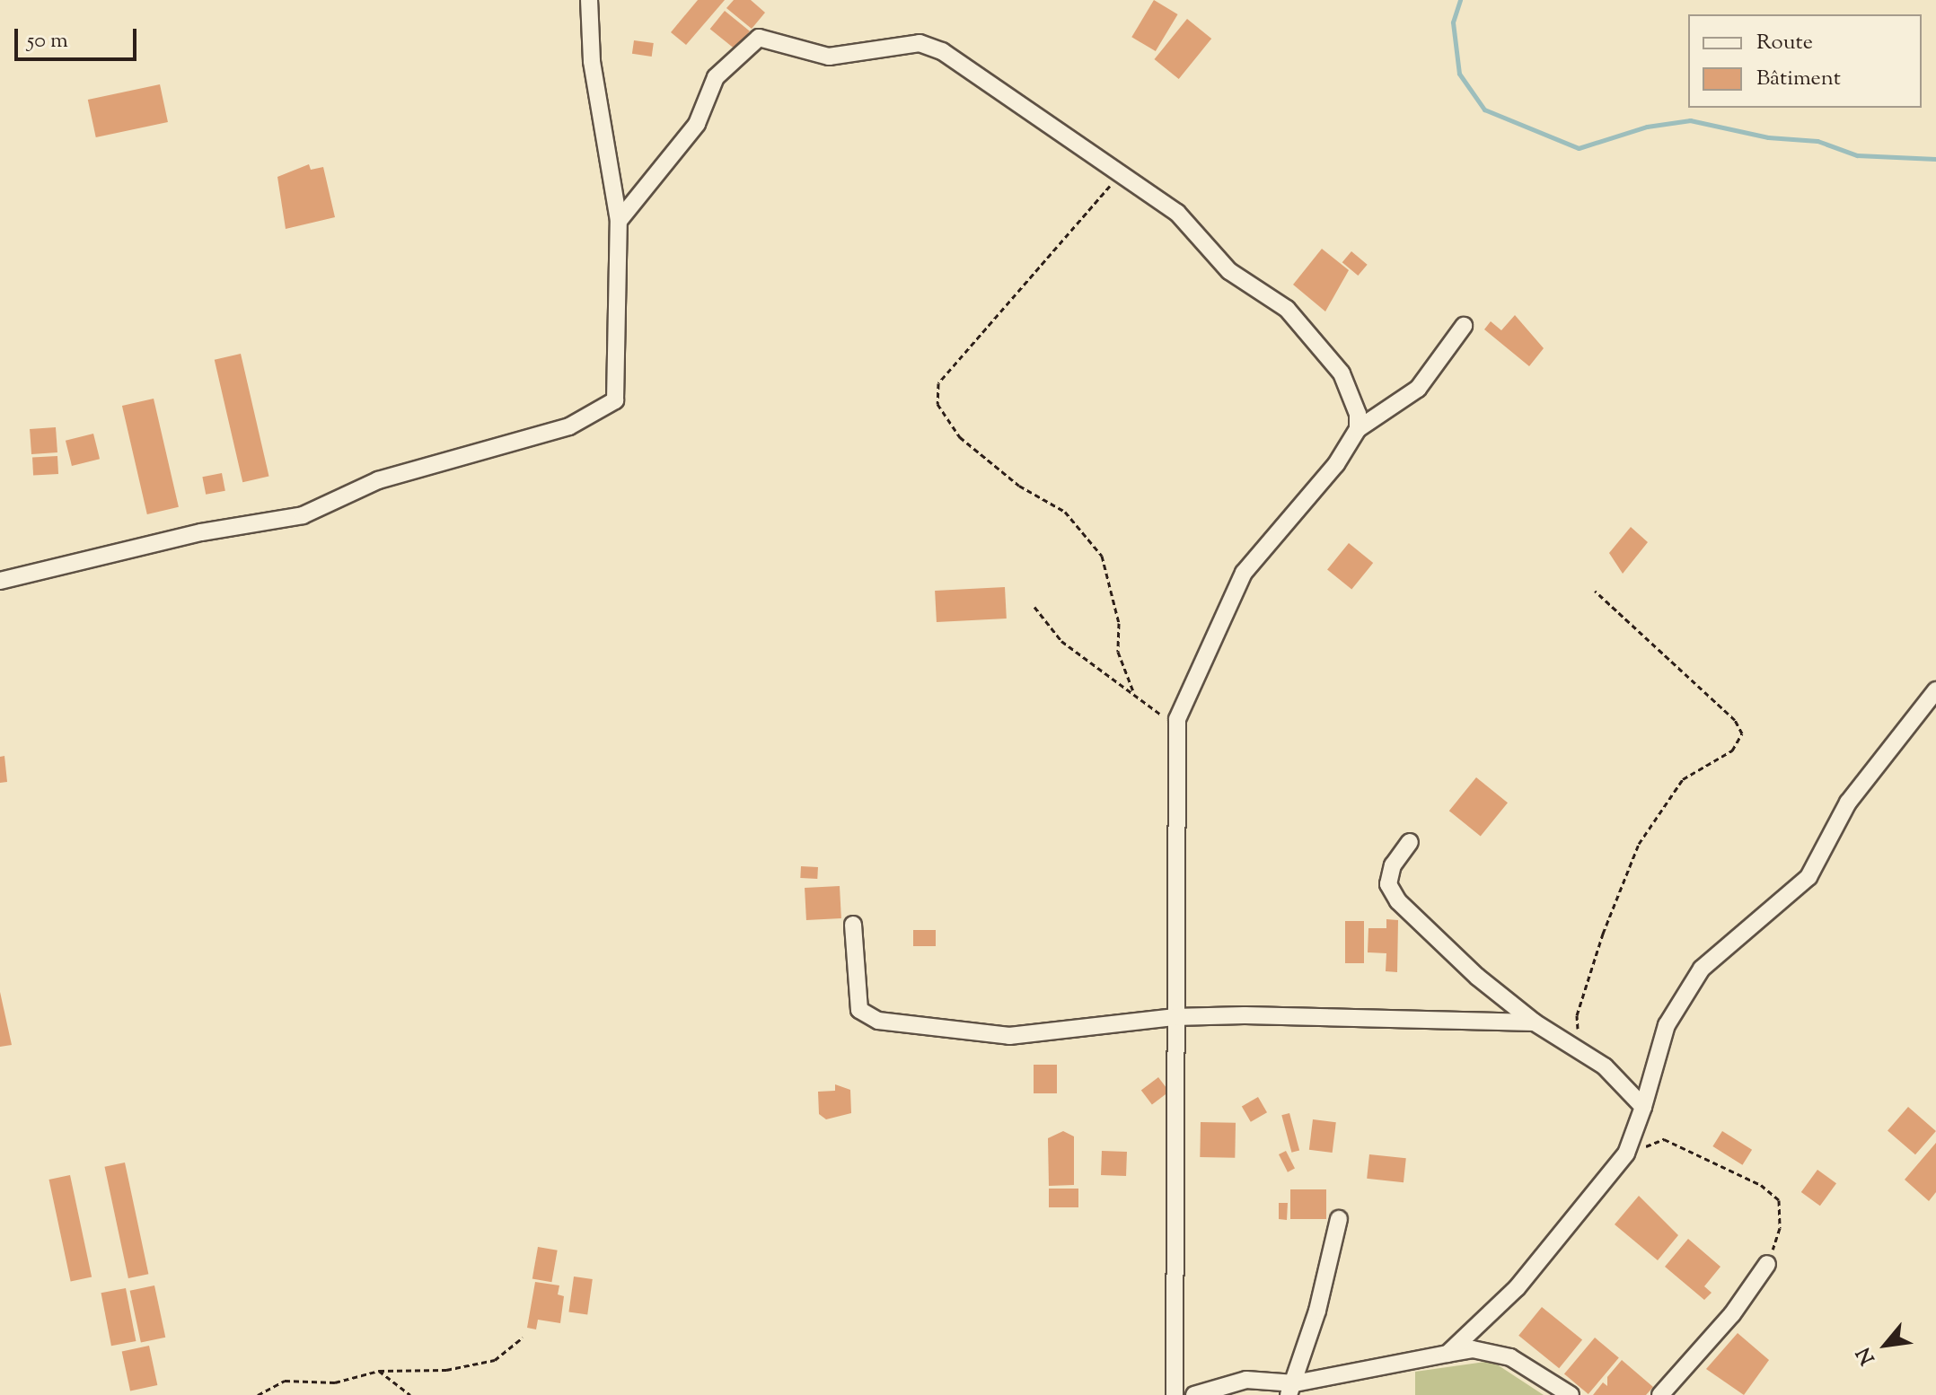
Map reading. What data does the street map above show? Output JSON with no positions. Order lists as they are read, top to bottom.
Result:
{
  "legend": ["Route", "Bâtiment"],
  "scale_bar": "50 m",
  "north": "bottom left"
}
